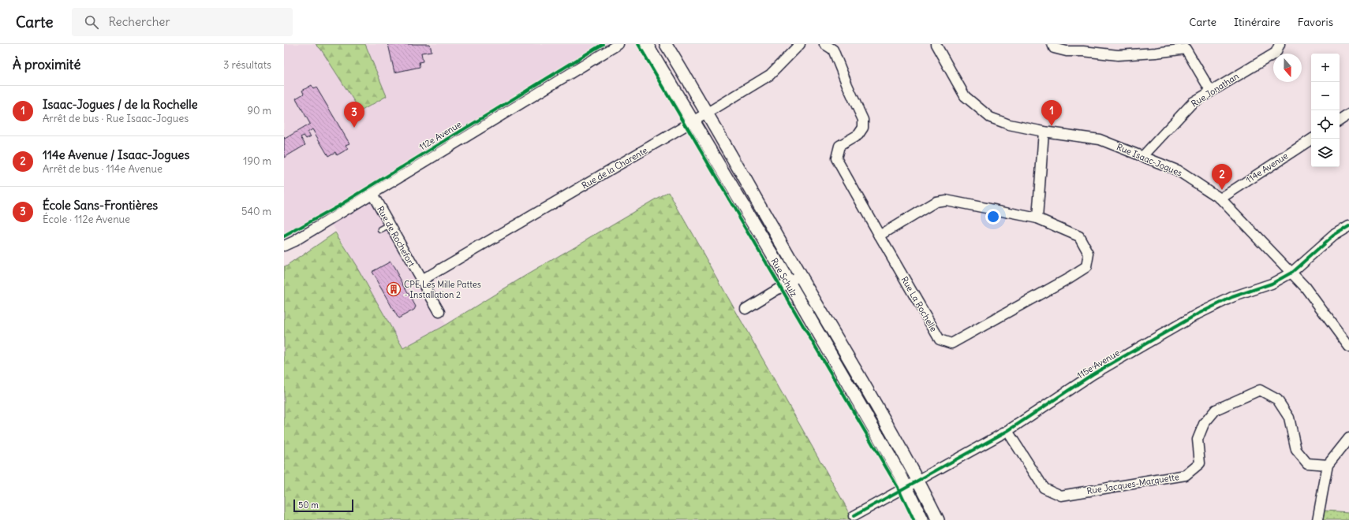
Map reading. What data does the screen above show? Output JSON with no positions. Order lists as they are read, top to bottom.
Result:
{
  "streets": {
    "street": [
      "Rue Jonathan",
      "112e Avenue",
      "Rue Isaac-Jogues",
      "Rue de la Charente",
      "114e Avenue",
      "Rue de Rochefort",
      "Rue Schulz",
      "Rue La Rochelle",
      "115e Avenue",
      "Rue Jacques-Marquette"
    ]
  },
  "crossings": [
    ["Rue Jonathan", "Rue Isaac-Jogues"],
    ["112e Avenue", "Rue de Rochefort"],
    ["Rue Isaac-Jogues", "114e Avenue"],
    ["Rue Isaac-Jogues", "115e Avenue"],
    ["Rue de la Charente", "Rue de Rochefort"],
    ["Rue de la Charente", "Rue Schulz"],
    ["Rue Schulz", "115e Avenue"],
    ["115e Avenue", "Rue Jacques-Marquette"]
  ],
  "places": {
    "building": ["CPE Les Mille Pattes - Installation 2"]
  },
  "scale_bar": "50 m",
  "north": "bottom",
  "page": {
    "header": "Carte",
    "search": "Rechercher",
    "nav": ["Carte", "Itinéraire", "Favoris"],
    "heading": ["À proximité", "3 résultats"],
    "map_buttons": ["+", "−"],
    "list": [
      {
        "mark": "1",
        "name": "Isaac-Jogues / de la Rochelle",
        "note": "Arrêt de bus · Rue Isaac-Jogues",
        "value": "90 m"
      },
      {
        "mark": "2",
        "name": "114e Avenue / Isaac-Jogues",
        "note": "Arrêt de bus · 114e Avenue",
        "value": "190 m"
      },
      {
        "mark": "3",
        "name": "École Sans-Frontières",
        "note": "École · 112e Avenue",
        "value": "540 m"
      }
    ],
    "pins": ["1", "3", "2"],
    "scale": "50 m"
  }
}
